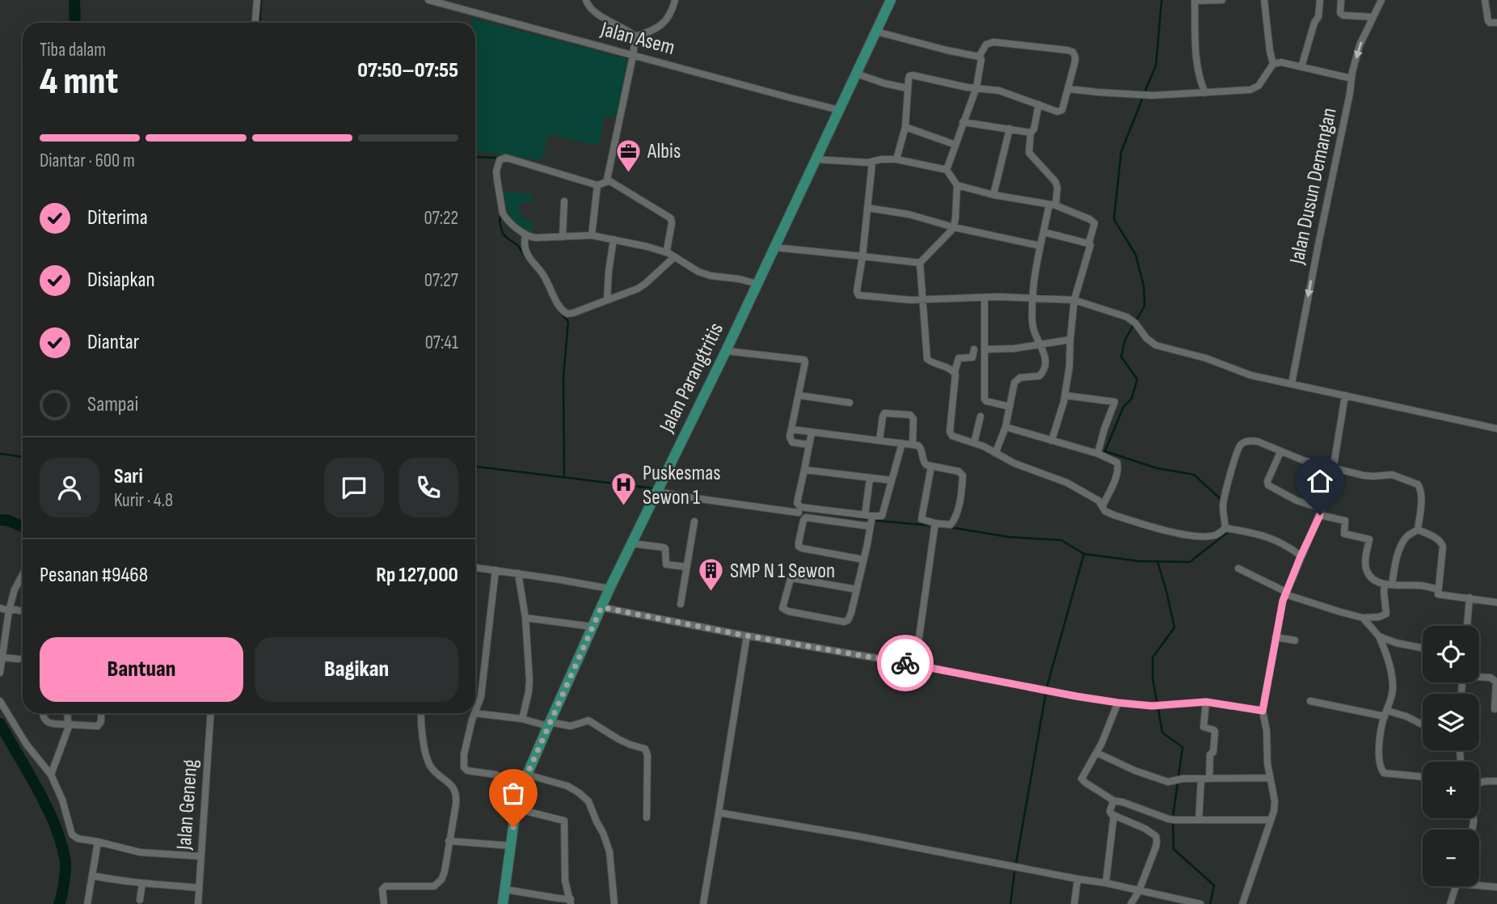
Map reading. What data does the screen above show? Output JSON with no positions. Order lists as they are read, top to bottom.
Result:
{
  "streets": {
    "main road": ["Jalan Parangtritis"],
    "street": ["Jalan Asem", "Jalan Dusun Demangan", "Jalan Geneng"]
  },
  "crossings": [
    ["Jalan Asem", "Jalan Parangtritis"]
  ],
  "one_way": ["Jalan Dusun Demangan"],
  "places": {
    "office": ["Albis"],
    "hospital": ["Puskesmas Sewon 1"],
    "building": ["SMP N 1 Sewon"]
  },
  "page": {
    "heading": ["4 mnt", "Tiba dalam", "07:50–07:55"],
    "panel": [
      "Sari",
      "Kurir · 4.8",
      "Pesanan #9468",
      "Rp 127,000"
    ],
    "bar": "Diantar · 600 m",
    "list": [
      ["Diterima", "07:22"],
      ["Disiapkan", "07:27"],
      ["Diantar", "07:41"],
      "Sampai"
    ],
    "map_buttons": ["+", "−"],
    "buttons": ["Bantuan", "Bagikan"]
  }
}
